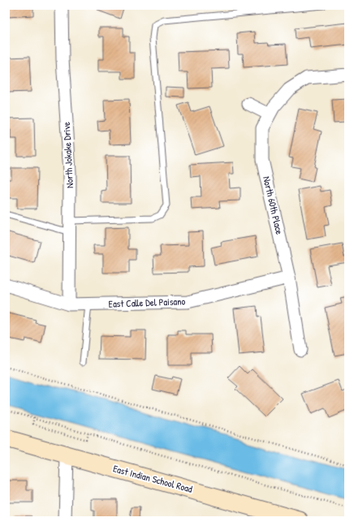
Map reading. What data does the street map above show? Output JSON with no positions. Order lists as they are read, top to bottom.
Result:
{
  "streets": {
    "main road": ["East Indian School Road"],
    "street": ["North Jokake Drive", "North 60th Place", "East Calle Del Paisano"]
  },
  "crossings": [
    ["North Jokake Drive", "East Calle Del Paisano"],
    ["North 60th Place", "East Calle Del Paisano"]
  ]
}
